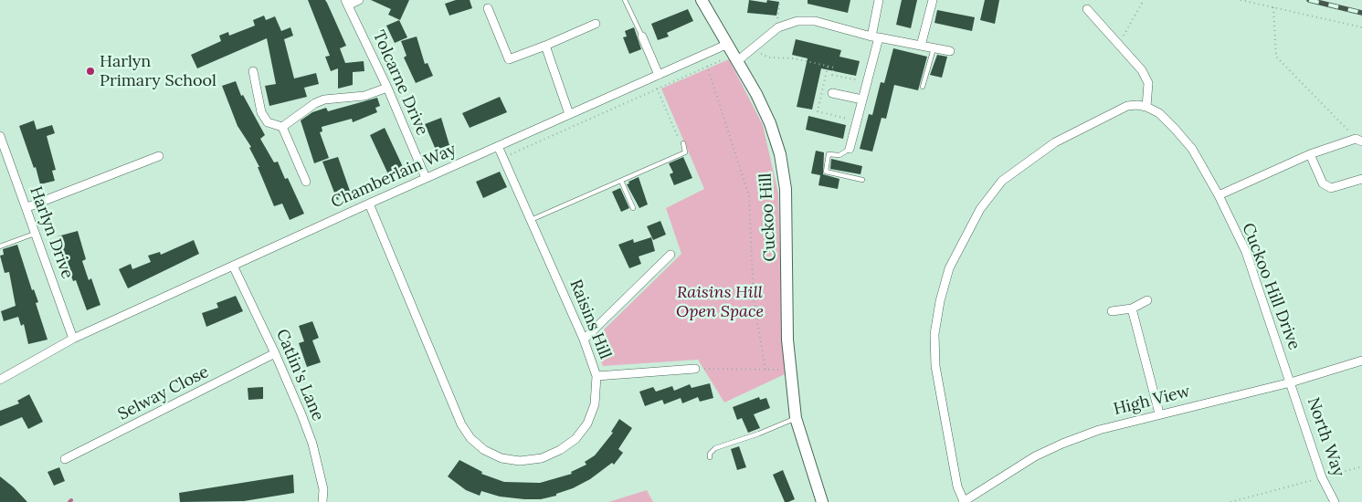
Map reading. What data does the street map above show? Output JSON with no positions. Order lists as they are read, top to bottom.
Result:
{
  "streets": {
    "main road": ["Cuckoo Hill"],
    "street": [
      "Tolcarne Drive",
      "Chamberlain Way",
      "Harlyn Drive",
      "Cuckoo Hill Drive",
      "Raisins Hill",
      "Catlin's Lane",
      "Selway Close",
      "High View",
      "North Way"
    ]
  },
  "crossings": [
    ["Tolcarne Drive", "Chamberlain Way"],
    ["Chamberlain Way", "Cuckoo Hill"],
    ["Chamberlain Way", "Harlyn Drive"],
    ["Chamberlain Way", "Raisins Hill"],
    ["Chamberlain Way", "Catlin's Lane"],
    ["Cuckoo Hill Drive", "High View"],
    ["Cuckoo Hill Drive", "North Way"],
    ["Catlin's Lane", "Selway Close"],
    ["High View", "North Way"]
  ],
  "parks": ["Raisins Hill Open Space"],
  "places": ["Harlyn Primary School"]
}
